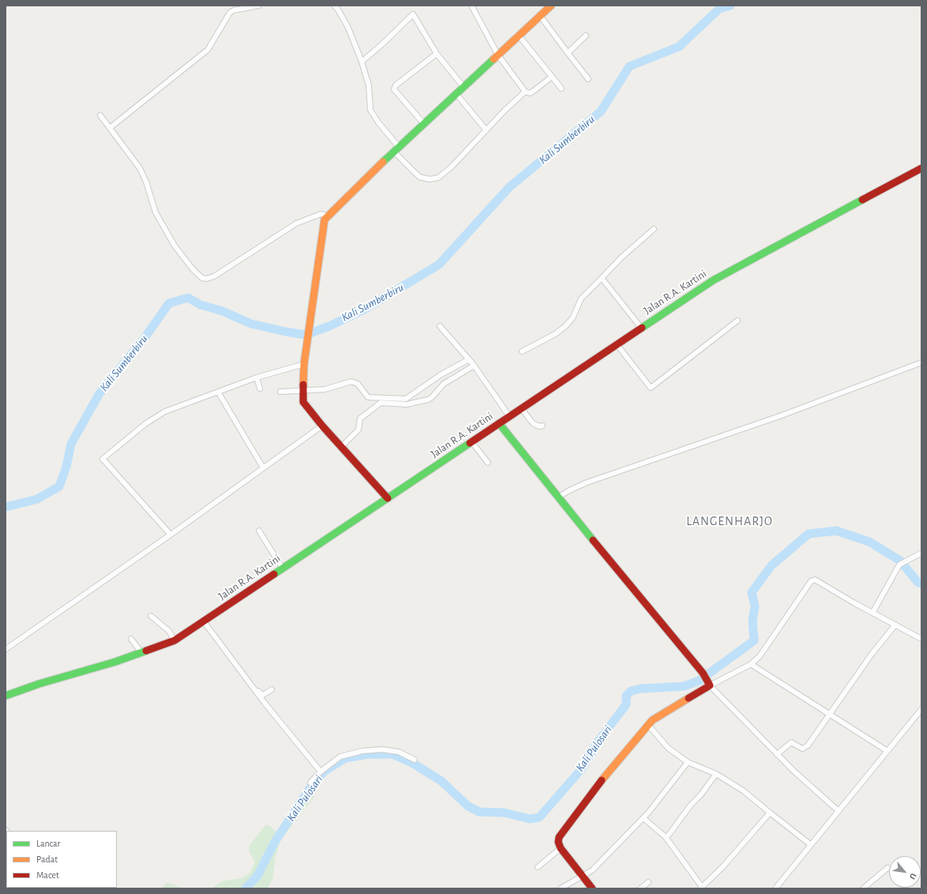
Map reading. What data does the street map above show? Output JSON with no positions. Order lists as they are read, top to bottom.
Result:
{
  "streets": {
    "street": ["Jalan R.A. Kartini"]
  },
  "districts": ["LANGENHARJO"],
  "water": ["Kali Sumberbiru", "Kali Pulosari"],
  "legend": ["Lancar", "Padat", "Macet"],
  "north": "bottom right"
}
